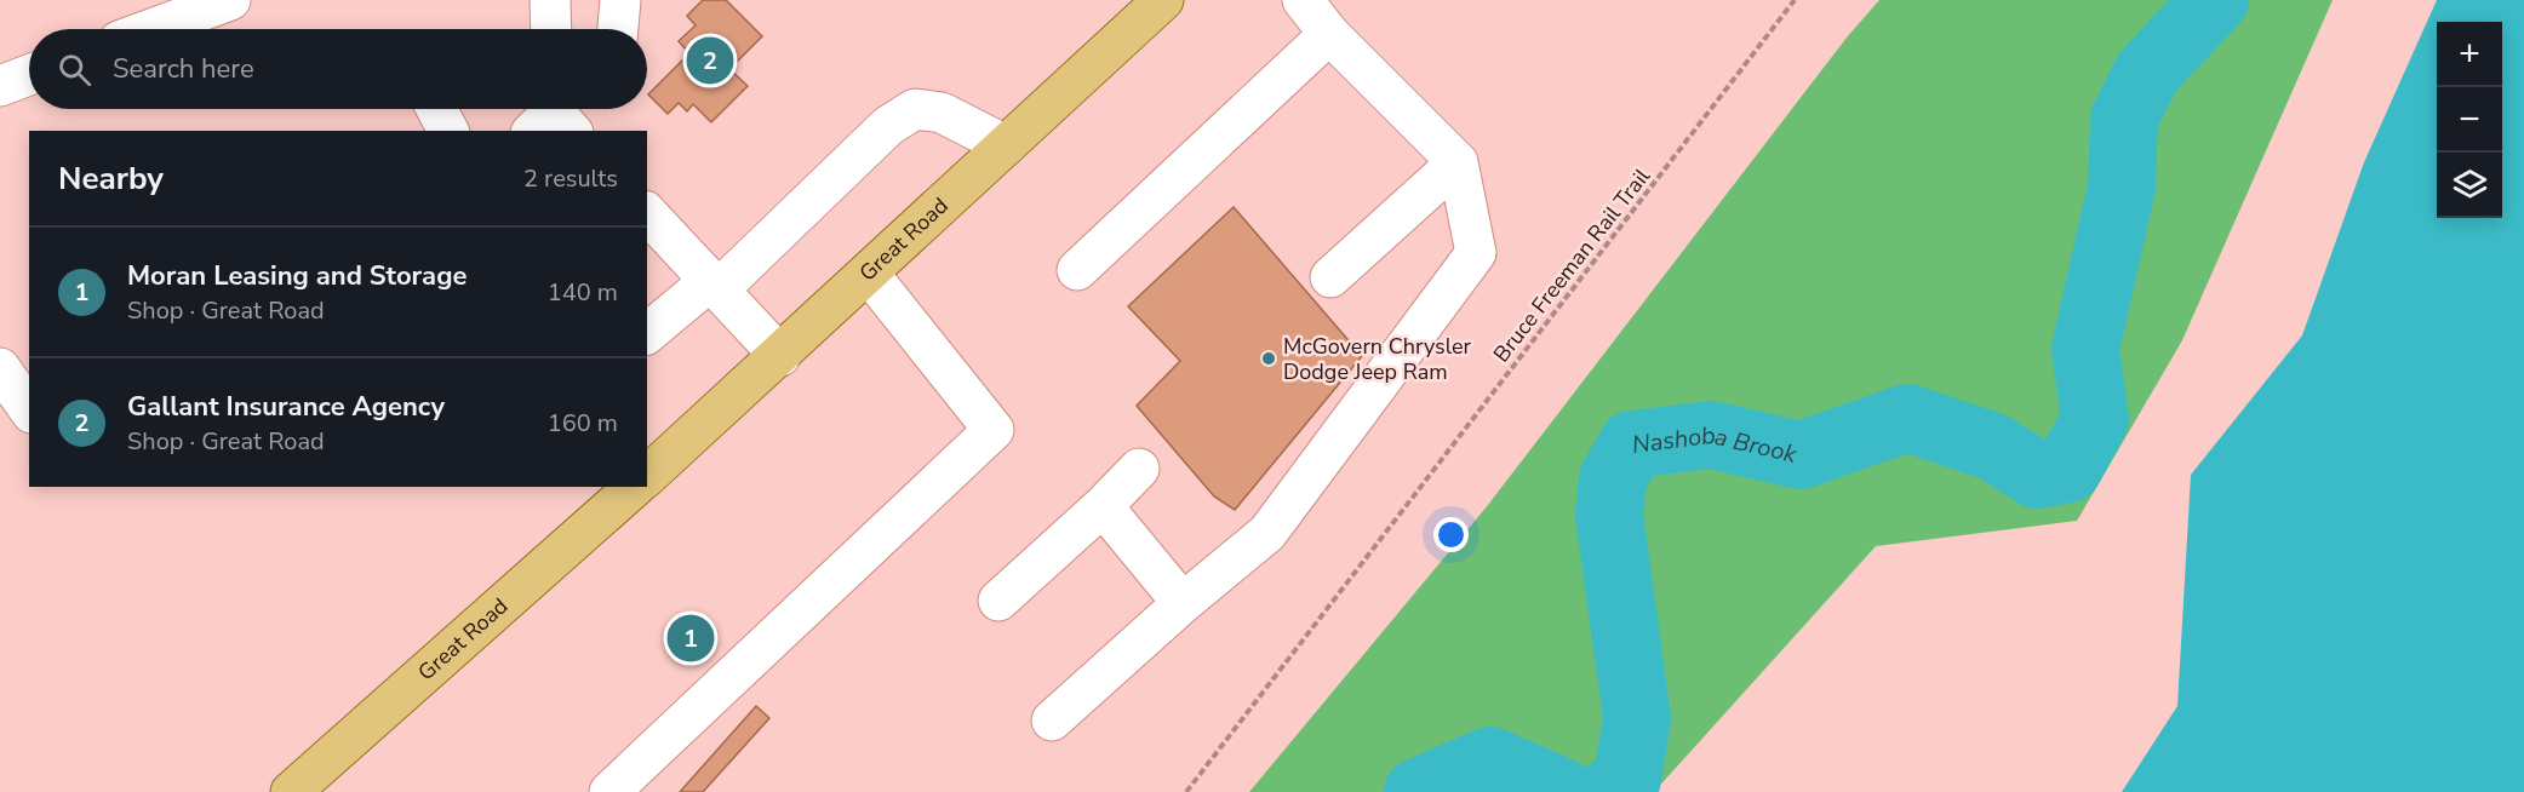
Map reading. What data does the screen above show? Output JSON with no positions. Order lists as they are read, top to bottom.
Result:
{
  "streets": {
    "main road": ["Great Road"],
    "path": ["Bruce Freeman Rail Trail"]
  },
  "water": ["Nashoba Brook"],
  "places": ["McGovern Chrysler Dodge Jeep Ram"],
  "page": {
    "map_buttons": ["+", "−"],
    "search": "Search here",
    "pins": ["2", "1"],
    "heading": ["Nearby", "2 results"],
    "list": [
      {
        "mark": "1",
        "name": "Moran Leasing and Storage",
        "note": "Shop · Great Road",
        "value": "140 m"
      },
      {
        "mark": "2",
        "name": "Gallant Insurance Agency",
        "note": "Shop · Great Road",
        "value": "160 m"
      }
    ]
  }
}
